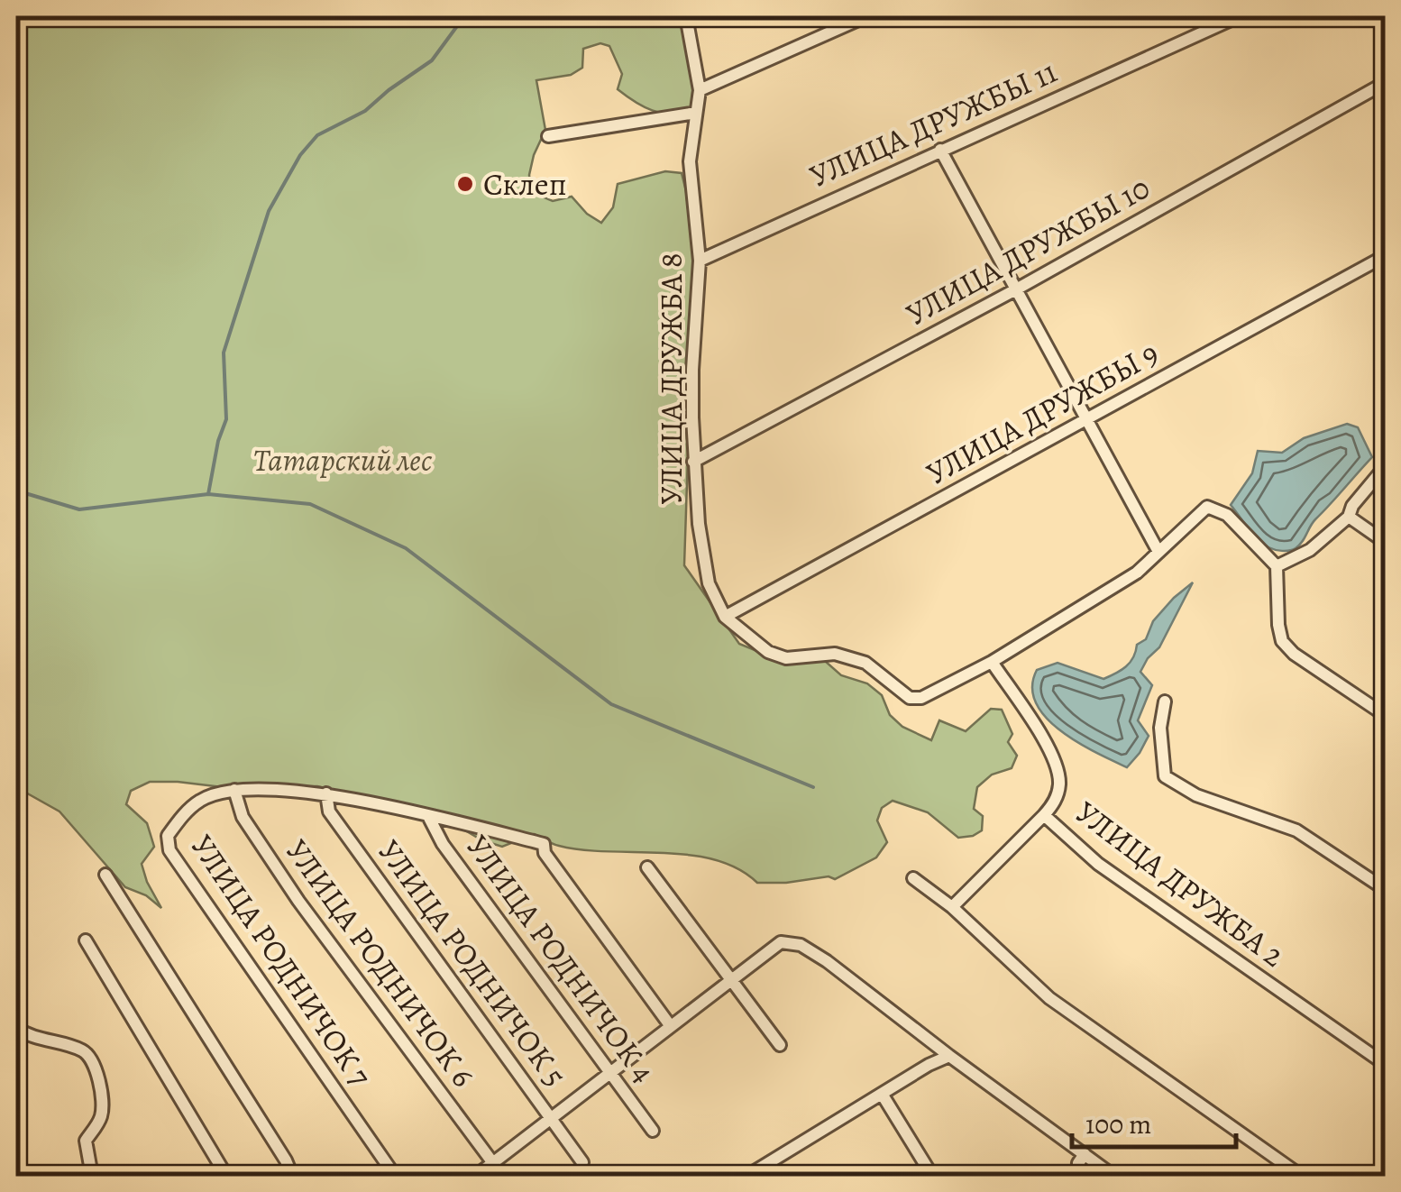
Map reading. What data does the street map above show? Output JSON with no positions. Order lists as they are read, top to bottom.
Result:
{
  "streets": {
    "street": [
      "УЛИЦА ДРУЖБЫ 11",
      "УЛИЦА ДРУЖБЫ 10",
      "УЛИЦА ДРУЖБА 8",
      "УЛИЦА ДРУЖБЫ 9",
      "УЛИЦА ДРУЖБА 2",
      "УЛИЦА РОДНИЧОК 4",
      "УЛИЦА РОДНИЧОК 7",
      "УЛИЦА РОДНИЧОК 6",
      "УЛИЦА РОДНИЧОК 5"
    ]
  },
  "crossings": [
    ["УЛИЦА ДРУЖБЫ 11", "УЛИЦА ДРУЖБА 8"],
    ["УЛИЦА ДРУЖБЫ 10", "УЛИЦА ДРУЖБА 8"],
    ["УЛИЦА ДРУЖБА 8", "УЛИЦА ДРУЖБЫ 9"],
    ["УЛИЦА ДРУЖБА 8", "УЛИЦА ДРУЖБА 2"],
    ["УЛИЦА РОДНИЧОК 4", "УЛИЦА РОДНИЧОК 7"],
    ["УЛИЦА РОДНИЧОК 7", "УЛИЦА РОДНИЧОК 6"],
    ["УЛИЦА РОДНИЧОК 7", "УЛИЦА РОДНИЧОК 5"]
  ],
  "parks": ["Татарский лес"],
  "places": ["Склеп"],
  "scale_bar": "100 m"
}
